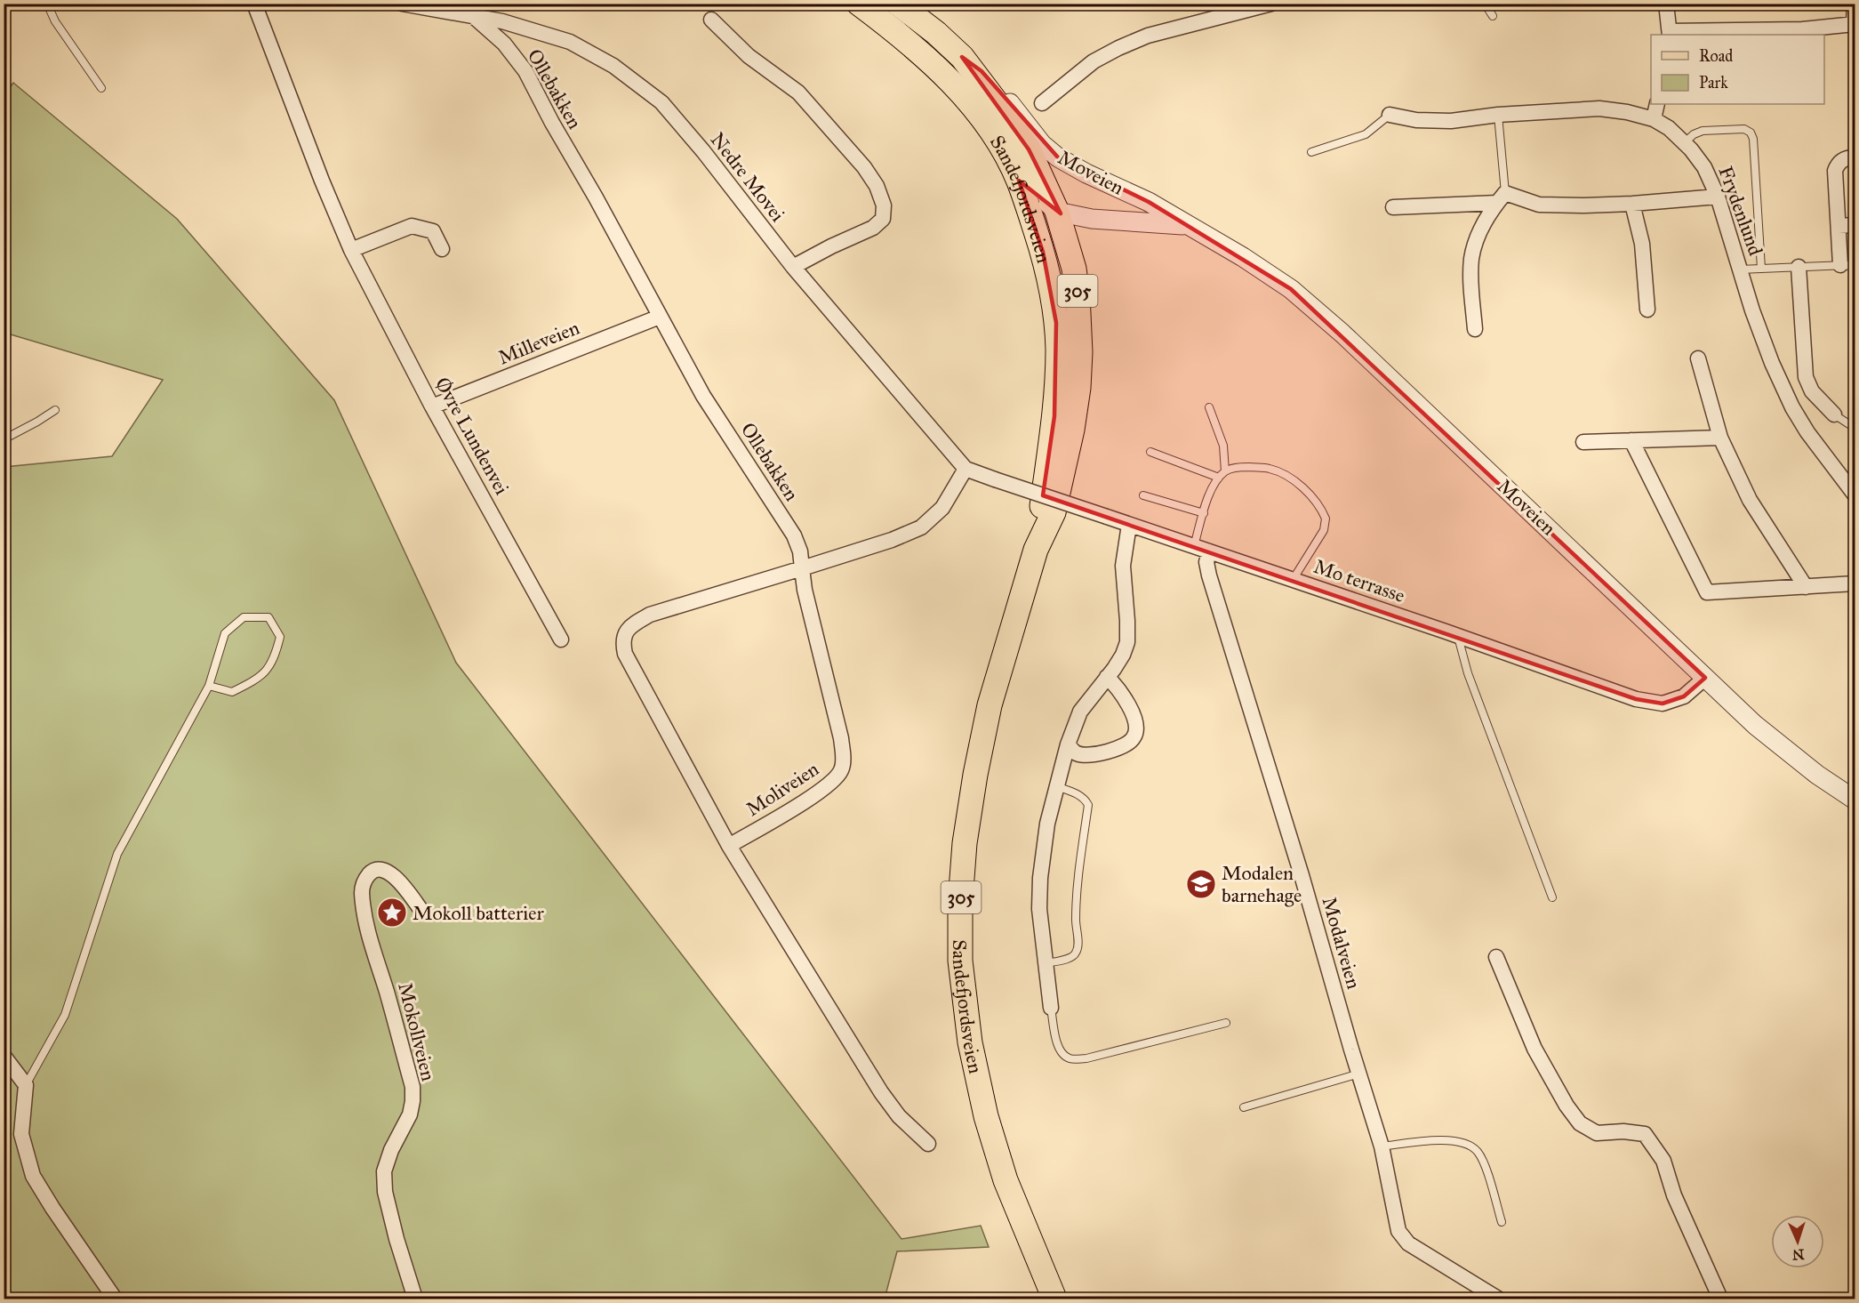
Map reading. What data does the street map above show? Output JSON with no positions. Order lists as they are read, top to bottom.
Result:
{
  "streets": {
    "main road": ["Sandefjordsveien", "305"],
    "street": [
      "Ollebakken",
      "Moveien",
      "Nedre Movei",
      "Frydenlund",
      "Milleveien",
      "Øvre Lundenvei",
      "Mo terrasse",
      "Moliveien",
      "Modalveien",
      "Mokollveien"
    ]
  },
  "crossings": [
    ["Ollebakken", "Nedre Movei"],
    ["Ollebakken", "Milleveien"],
    ["Ollebakken", "Moliveien"],
    ["Moveien", "Sandefjordsveien"],
    ["Moveien", "Mo terrasse"],
    ["Nedre Movei", "Mo terrasse"],
    ["Milleveien", "Øvre Lundenvei"],
    ["Mo terrasse", "Modalveien"]
  ],
  "places": {
    "school or university": ["Modalen barnehage"],
    "place": ["Mokoll batterier"]
  },
  "legend": ["Road", "Park"],
  "north": "bottom"
}
